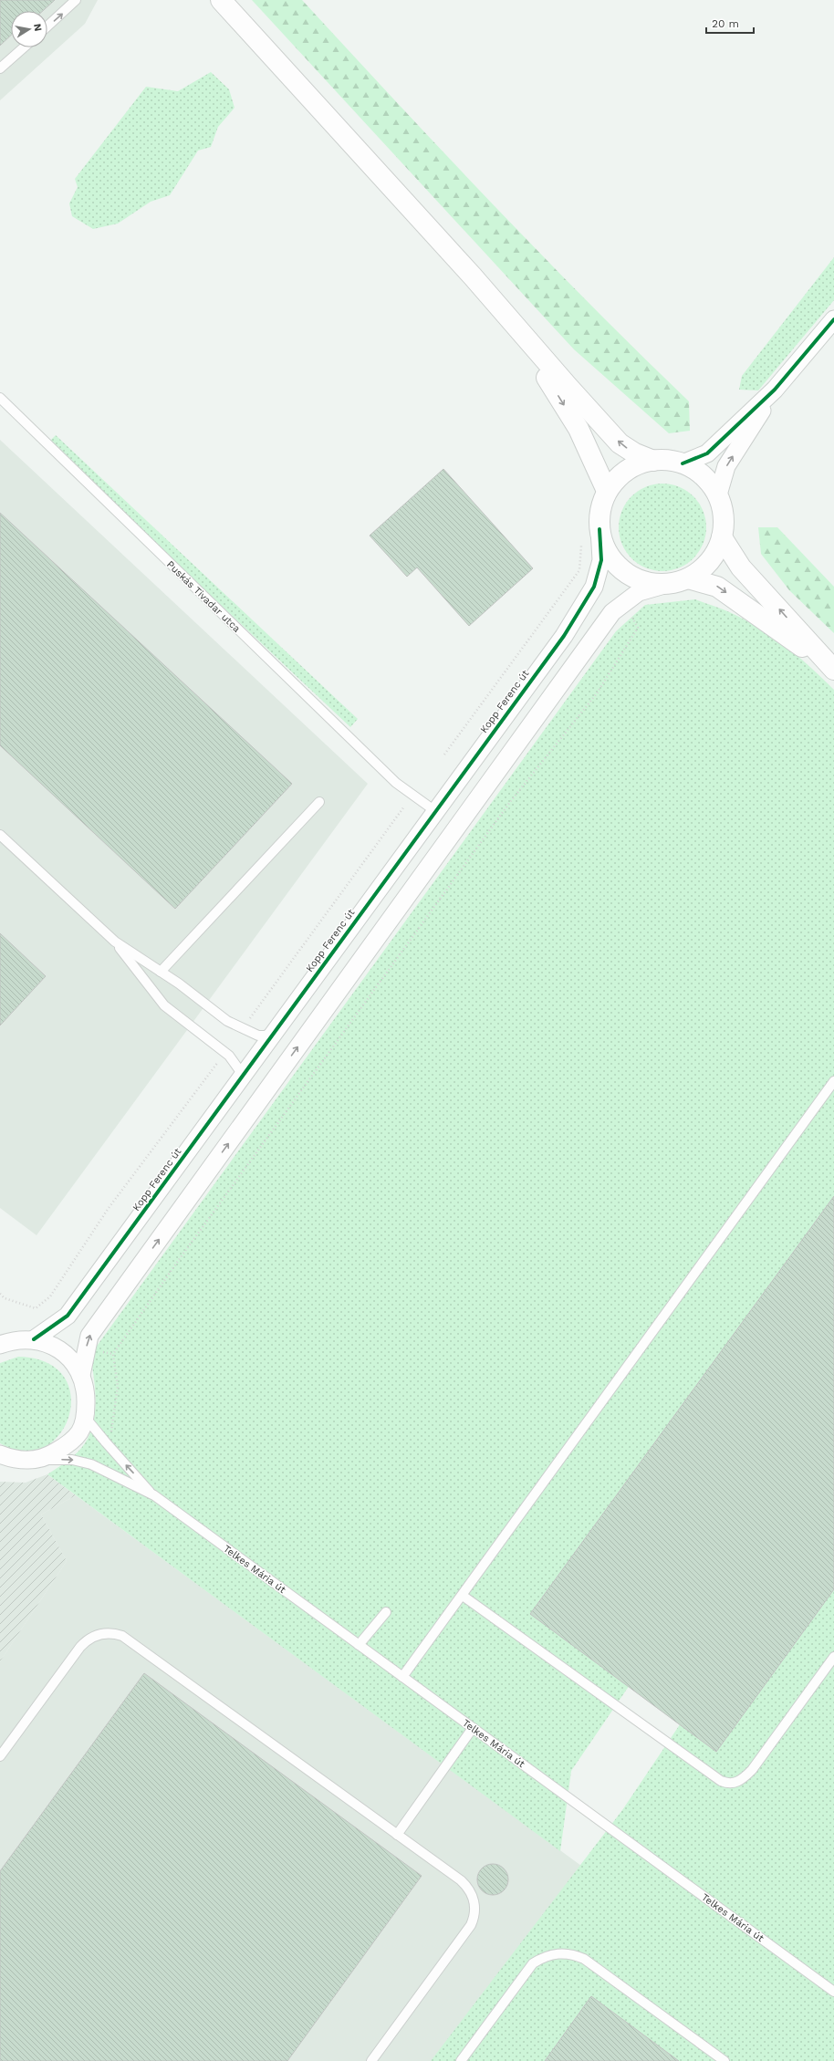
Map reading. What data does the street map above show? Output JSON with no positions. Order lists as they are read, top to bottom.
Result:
{
  "streets": {
    "street": ["Kopp Ferenc út"],
    "lane": ["Puskás Tivadar utca", "Telkes Mária út"]
  },
  "crossings": [
    ["Puskás Tivadar utca", "Kopp Ferenc út"]
  ],
  "scale_bar": "20 m",
  "north": "right"
}
